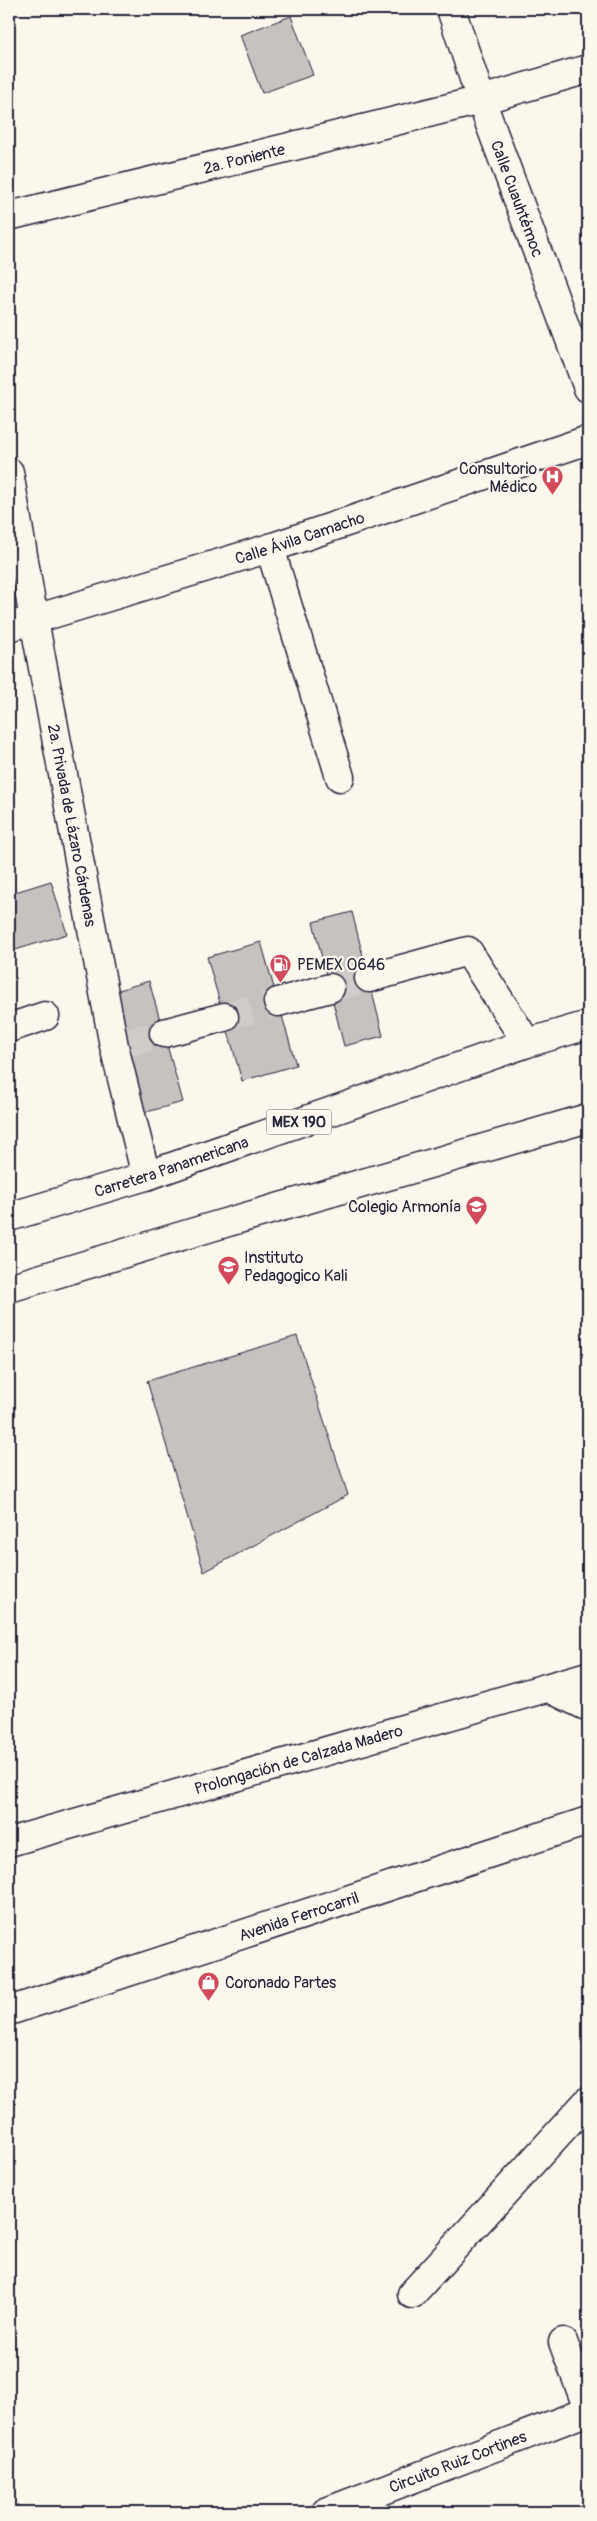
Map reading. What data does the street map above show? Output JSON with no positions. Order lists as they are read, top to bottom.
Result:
{
  "streets": {
    "main road": [
      "2a. Poniente",
      "Calle Cuauhtémoc",
      "Calle Ávila Camacho",
      "2a. Privada de Lázaro Cárdenas",
      "MEX 190",
      "Carretera Panamericana",
      "Prolongación de Calzada Madero",
      "Avenida Ferrocarril",
      "Circuito Ruiz Cortines"
    ]
  },
  "crossings": [
    ["2a. Poniente", "Calle Cuauhtémoc"],
    ["Calle Ávila Camacho", "2a. Privada de Lázaro Cárdenas"],
    ["2a. Privada de Lázaro Cárdenas", "Carretera Panamericana"]
  ],
  "places": {
    "hospital": ["Consultorio Médico"],
    "fuel station": ["PEMEX 0646"],
    "school or university": ["Colegio Armonía", "Instituto Pedagogico Kali"],
    "shop": ["Coronado Partes"]
  }
}
